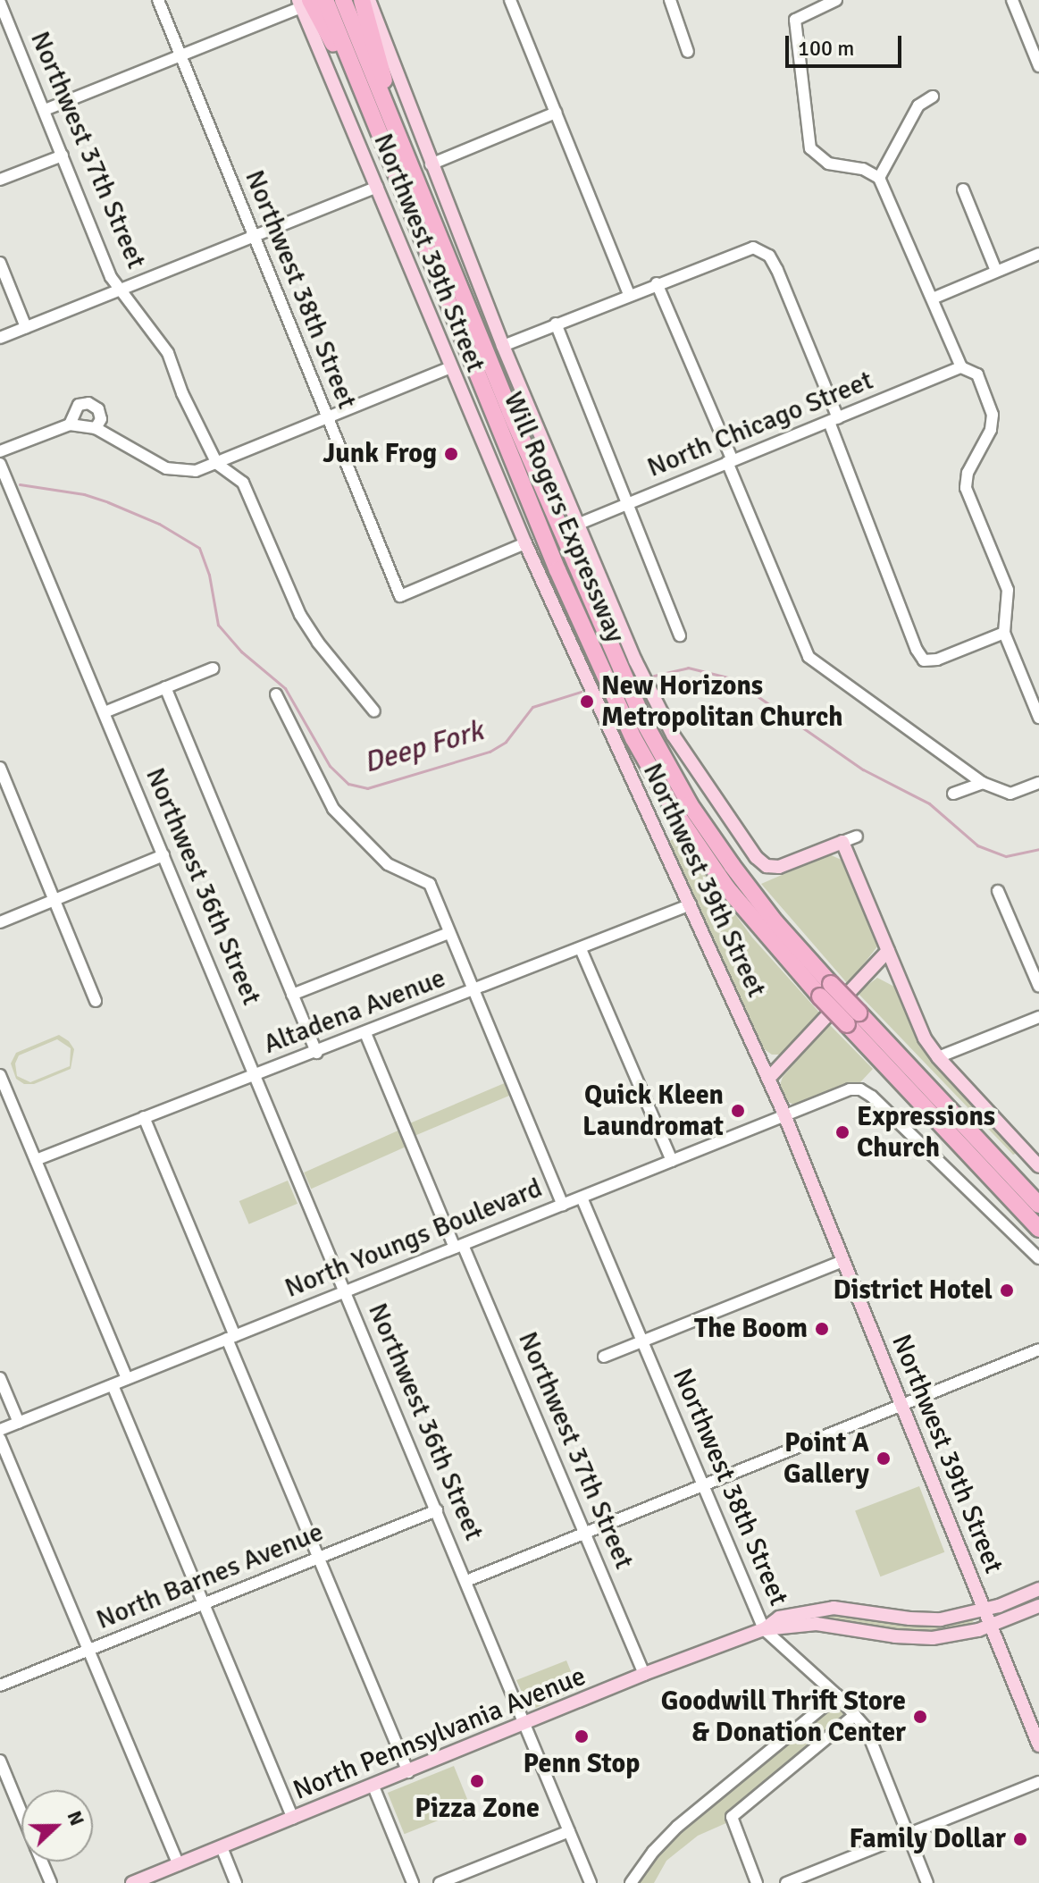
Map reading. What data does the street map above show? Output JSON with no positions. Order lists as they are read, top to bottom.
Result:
{
  "streets": {
    "highway": ["Will Rogers Expressway"],
    "main road": ["Northwest 39th Street", "North Pennsylvania Avenue"],
    "street": [
      "Northwest 37th Street",
      "Northwest 38th Street",
      "North Chicago Street",
      "Northwest 36th Street",
      "Altadena Avenue",
      "North Youngs Boulevard",
      "North Barnes Avenue"
    ]
  },
  "crossings": [
    ["Northwest 37th Street", "Altadena Avenue"],
    ["Northwest 37th Street", "North Youngs Boulevard"],
    ["Northwest 37th Street", "North Pennsylvania Avenue"],
    ["Northwest 39th Street", "Northwest 38th Street"],
    ["Northwest 39th Street", "North Chicago Street"],
    ["Northwest 39th Street", "Altadena Avenue"],
    ["Northwest 39th Street", "North Youngs Boulevard"],
    ["Northwest 39th Street", "North Pennsylvania Avenue"],
    ["Northwest 38th Street", "North Youngs Boulevard"],
    ["Northwest 38th Street", "North Pennsylvania Avenue"],
    ["Northwest 36th Street", "Altadena Avenue"],
    ["Northwest 36th Street", "North Youngs Boulevard"],
    ["Northwest 36th Street", "North Barnes Avenue"],
    ["Northwest 36th Street", "North Pennsylvania Avenue"]
  ],
  "water": ["Deep Fork"],
  "places": [
    "Junk Frog",
    "New Horizons Metropolitan Church",
    "Quick Kleen Laundromat",
    "Expressions Church",
    "District Hotel",
    "The Boom",
    "Point A Gallery",
    "Goodwill Thrift Store & Donation Center",
    "Penn Stop",
    "Pizza Zone",
    "Family Dollar"
  ],
  "scale_bar": "100 m",
  "north": "right"
}
